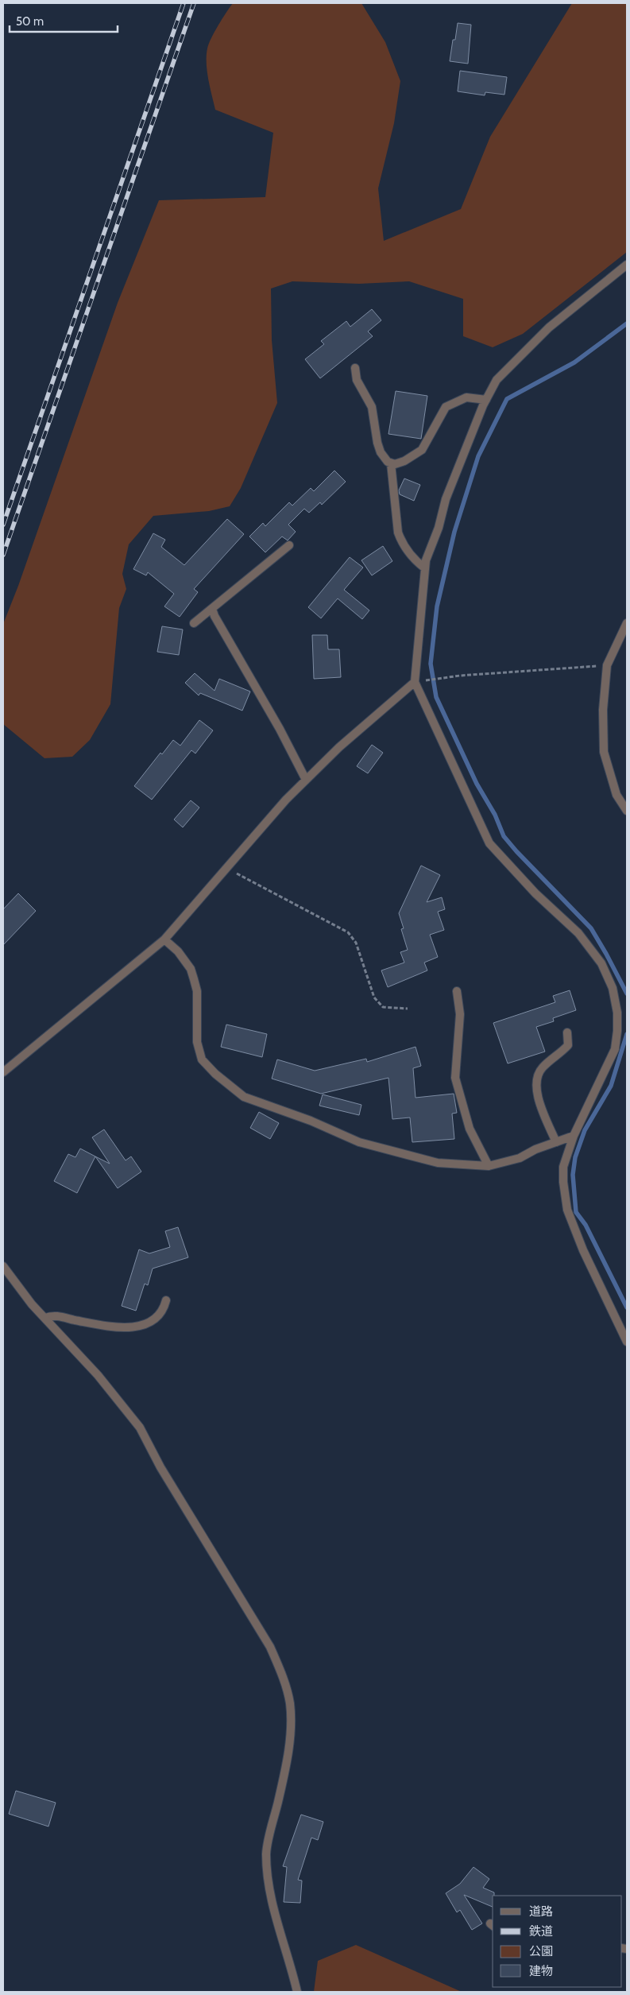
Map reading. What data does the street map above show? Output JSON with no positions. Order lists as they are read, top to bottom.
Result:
{
  "legend": [
    "道路",
    "鉄道",
    "公園",
    "建物"
  ],
  "scale_bar": "50 m"
}
